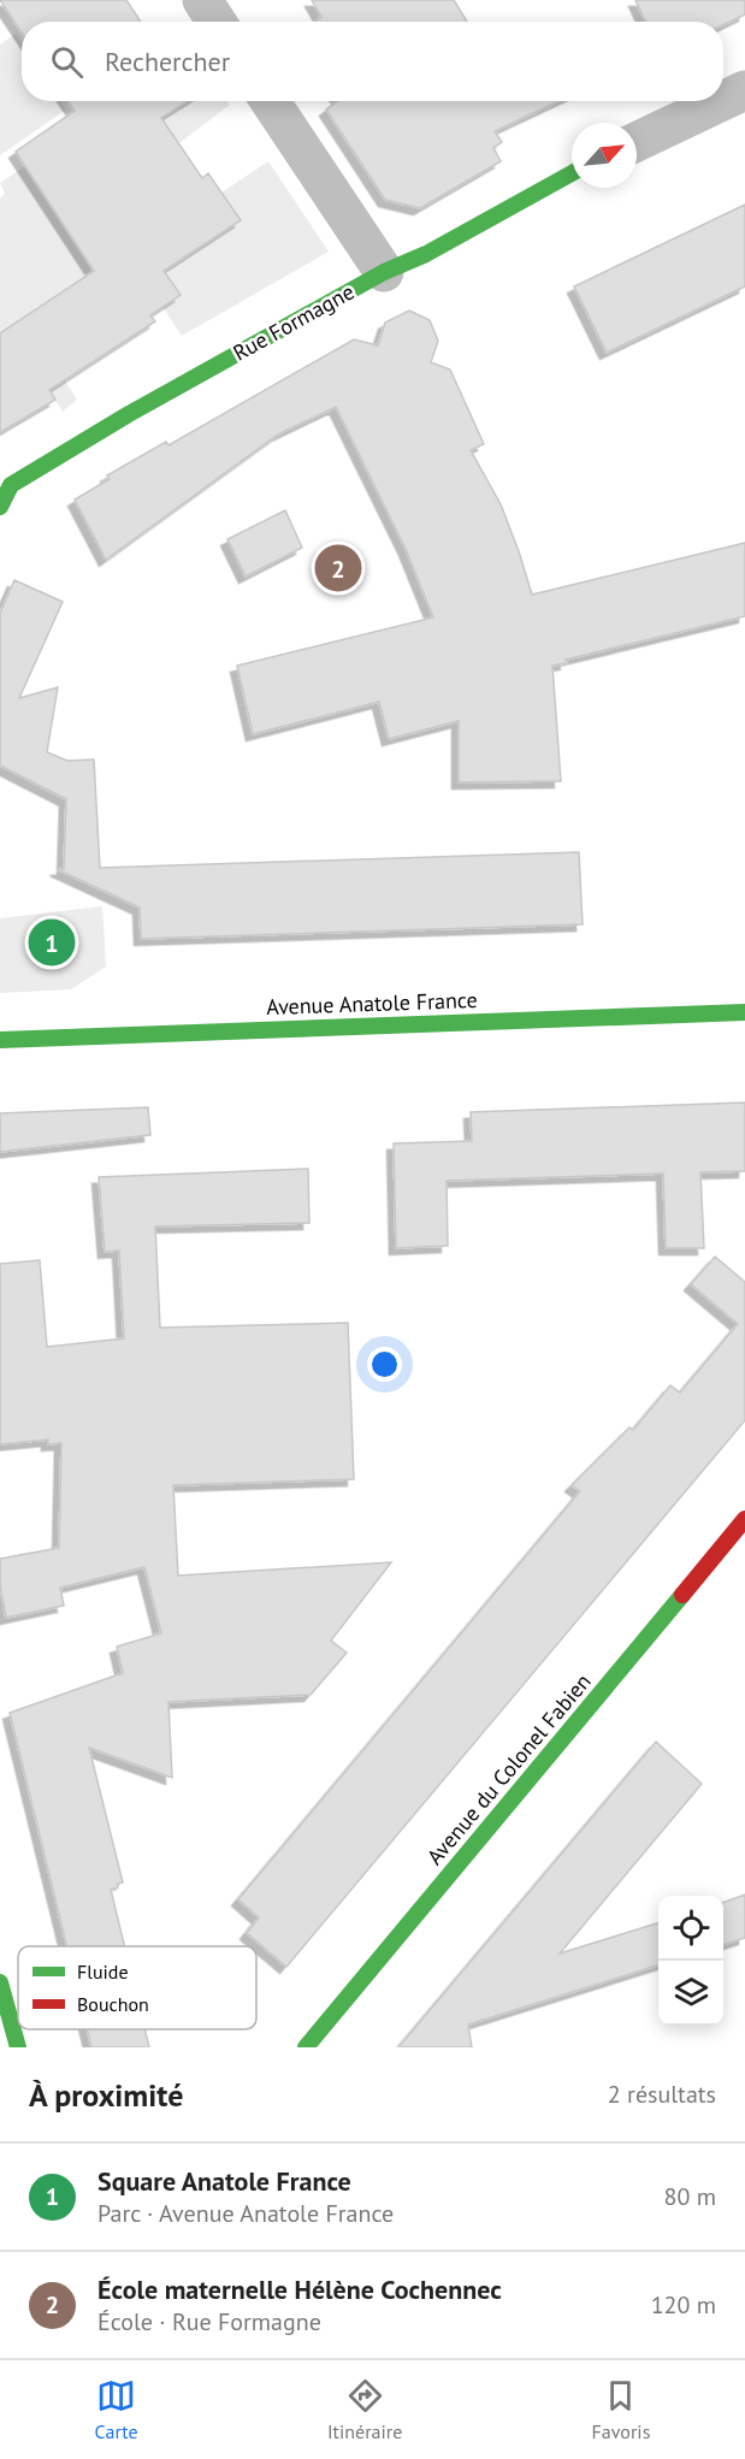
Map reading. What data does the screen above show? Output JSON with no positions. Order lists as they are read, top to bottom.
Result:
{
  "streets": {
    "street": ["Rue Formagne", "Avenue Anatole France", "Avenue du Colonel Fabien"]
  },
  "legend": ["Fluide", "Bouchon"],
  "north": "top right",
  "page": {
    "search": "Rechercher",
    "pins": ["2", "1"],
    "heading": ["À proximité", "2 résultats"],
    "list": [
      {
        "mark": "1",
        "name": "Square Anatole France",
        "note": "Parc · Avenue Anatole France",
        "value": "80 m"
      },
      {
        "mark": "2",
        "name": "École maternelle Hélène Cochennec",
        "note": "École · Rue Formagne",
        "value": "120 m"
      }
    ],
    "nav": ["Carte", "Itinéraire", "Favoris"]
  }
}
